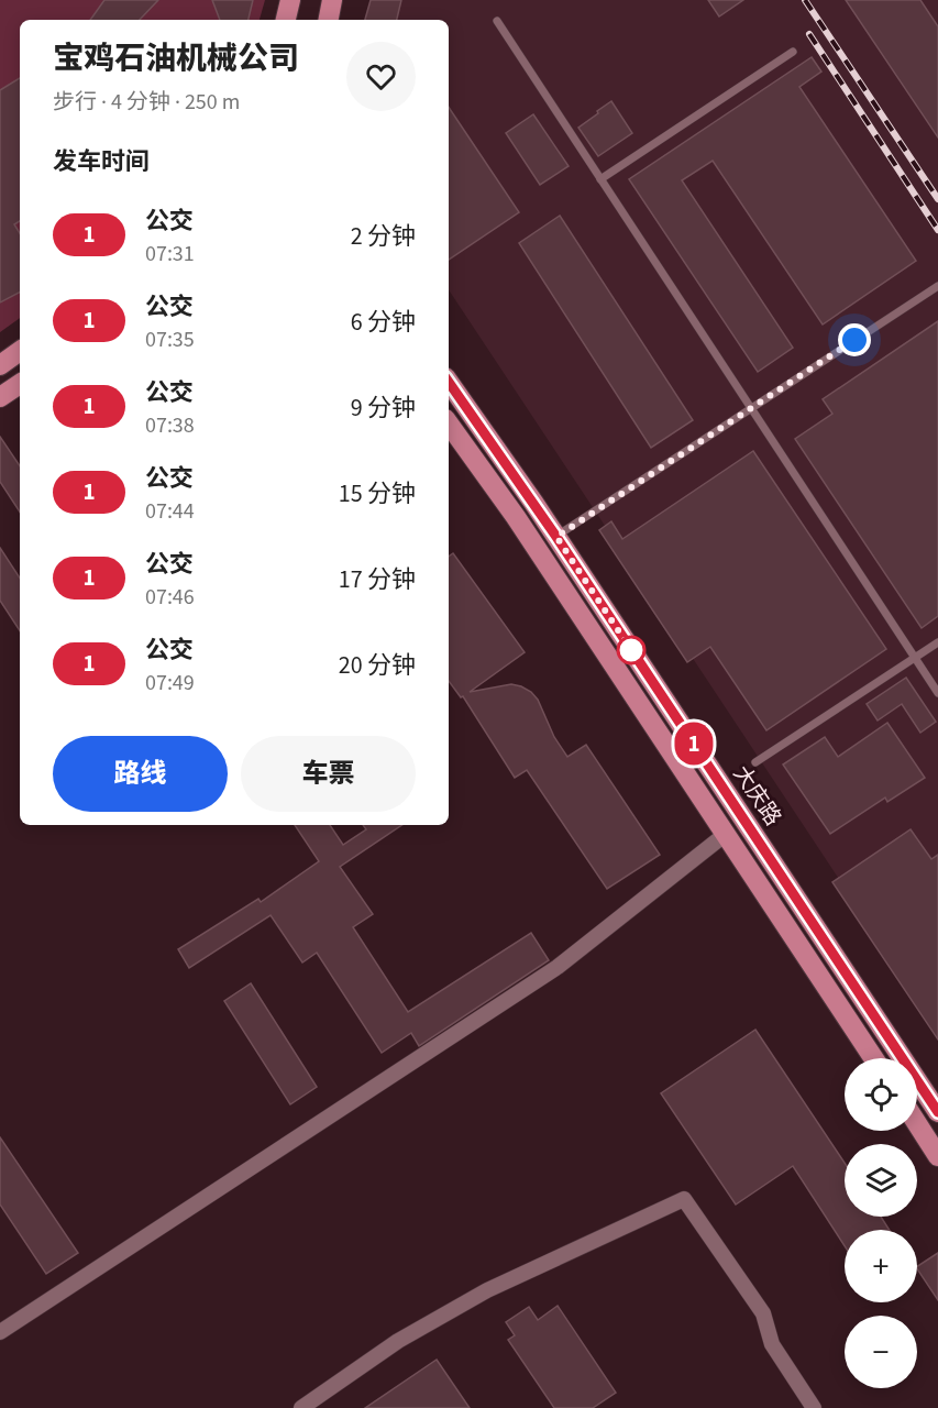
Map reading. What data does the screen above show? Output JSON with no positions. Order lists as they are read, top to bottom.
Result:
{
  "streets": {
    "main road": ["大庆路"]
  },
  "lines": ["bus line 1"],
  "page": {
    "on_map": "1",
    "heading": [
      ["宝鸡石油机械公司", "步行 · 4 分钟 · 250 m"],
      "发车时间"
    ],
    "list": [
      {
        "mark": "1",
        "name": "公交",
        "note": "07:31",
        "value": "2 分钟"
      },
      {
        "mark": "1",
        "name": "公交",
        "note": "07:35",
        "value": "6 分钟"
      },
      {
        "mark": "1",
        "name": "公交",
        "note": "07:38",
        "value": "9 分钟"
      },
      {
        "mark": "1",
        "name": "公交",
        "note": "07:44",
        "value": "15 分钟"
      },
      {
        "mark": "1",
        "name": "公交",
        "note": "07:46",
        "value": "17 分钟"
      },
      {
        "mark": "1",
        "name": "公交",
        "note": "07:49",
        "value": "20 分钟"
      }
    ],
    "buttons": ["路线", "车票"],
    "map_buttons": ["+", "−"]
  }
}
